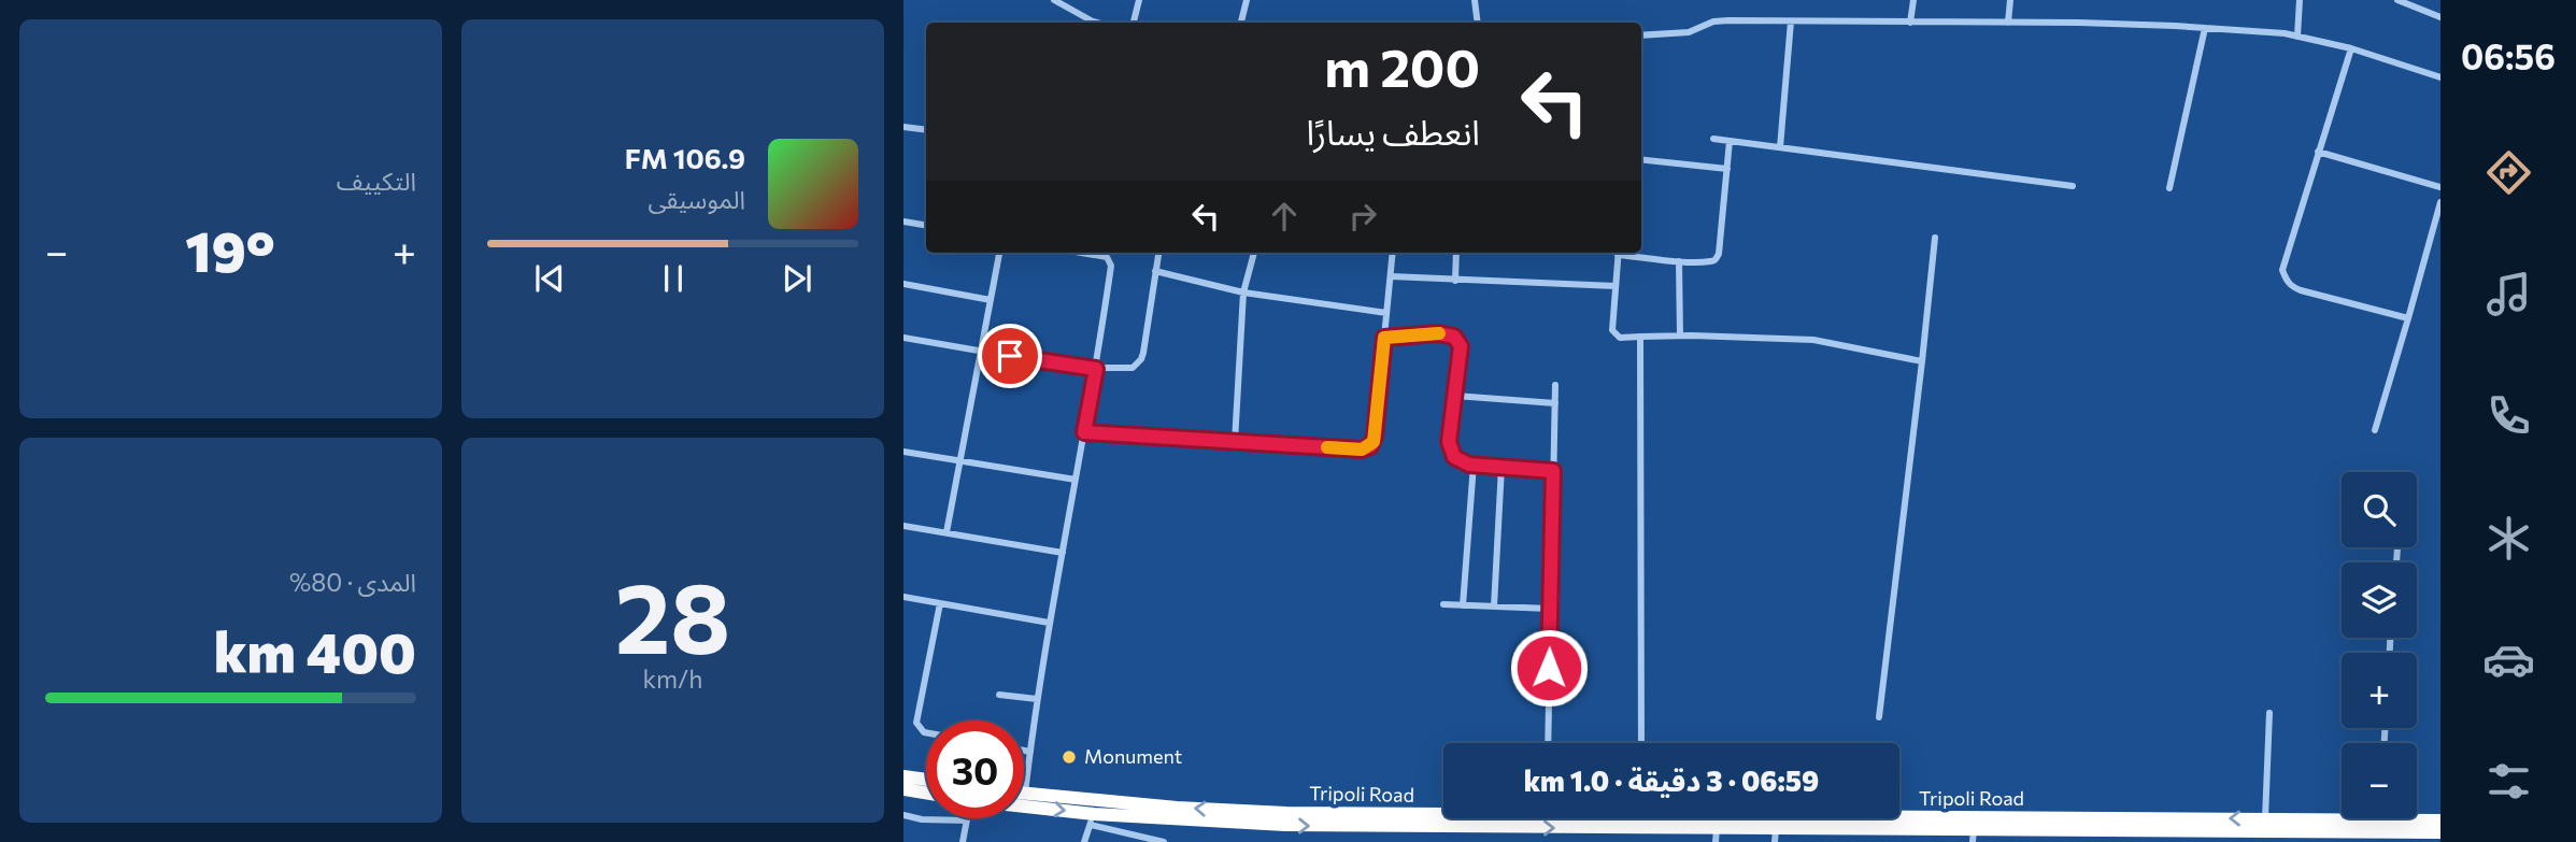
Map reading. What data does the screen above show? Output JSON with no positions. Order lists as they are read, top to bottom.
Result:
{
  "streets": {
    "highway": ["Tripoli Road"]
  },
  "places": ["Monument"],
  "page": {
    "tabs": "06:56",
    "tile": [
      "التكييف",
      ["28", "km/h"],
      ["المدى · 80%", "400 km"]
    ],
    "turn": ["200 m", "انعطف يسارًا"],
    "song": ["106.9 FM", "الموسيقى"],
    "heat": ["−", "19°", "+"],
    "map_buttons": ["+", "−"],
    "limit": "30",
    "trip": "06:59 · 3 دقيقة · 1.0 km"
  }
}
